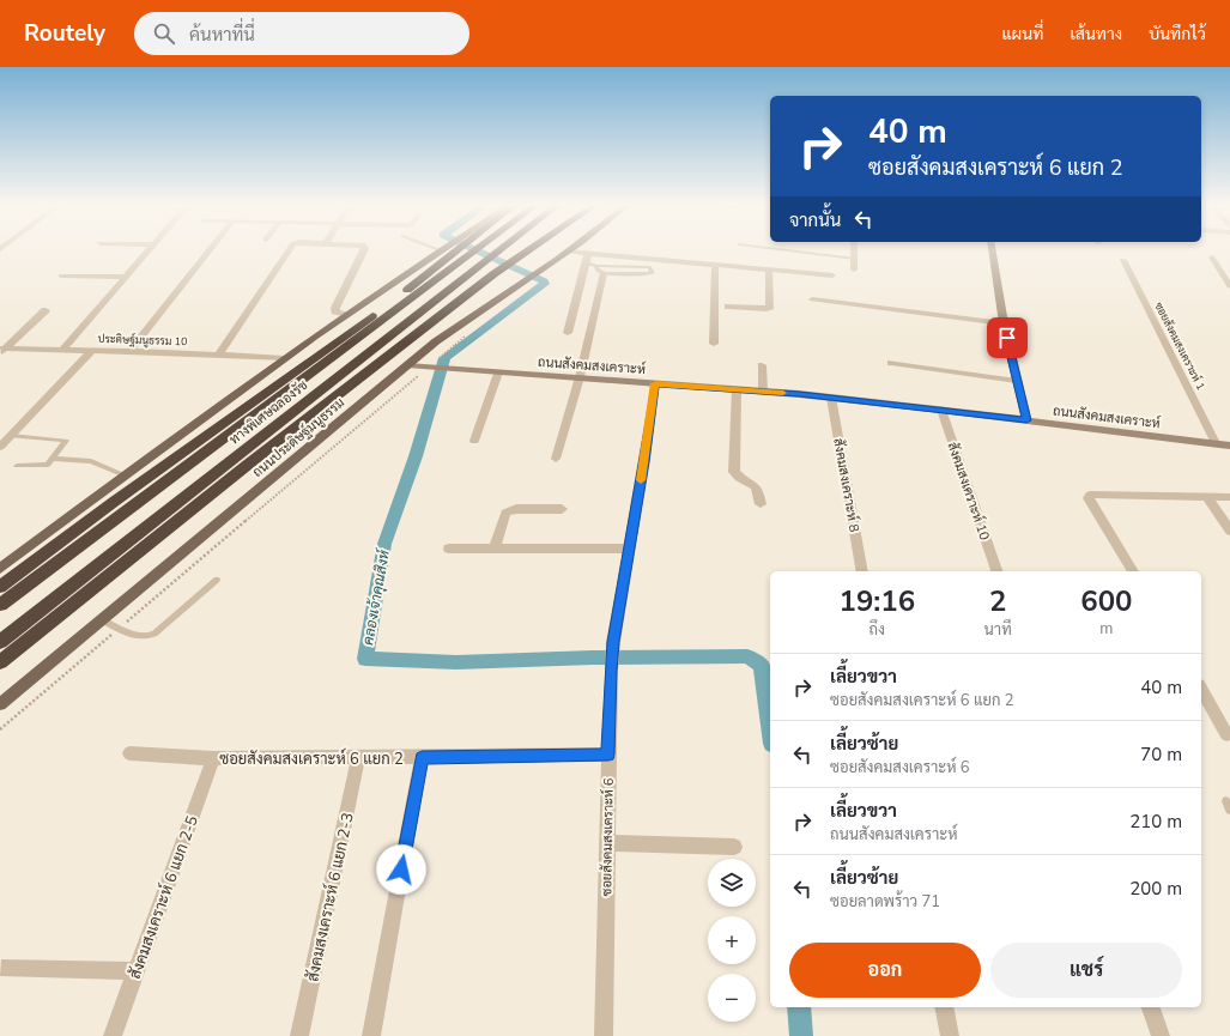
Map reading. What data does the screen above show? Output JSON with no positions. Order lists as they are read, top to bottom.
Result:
{
  "streets": {
    "highway": ["ทางพิเศษฉลองรัช"],
    "main road": ["ถนนสังคมสงเคราะห์", "ถนนประดิษฐ์มนูธรรม"],
    "street": [
      "ประดิษฐ์มนูธรรม 10",
      "ซอยสังคมสงเคราะห์ 1",
      "สังคมสงเคราะห์ 8",
      "สังคมสงเคราะห์ 10",
      "ซอยสังคมสงเคราะห์ 6 แยก 2",
      "ซอยสังคมสงเคราะห์ 6",
      "สังคมสงเคราะห์ 6 แยก 2-5",
      "สังคมสงเคราะห์ 6 แยก 2-3"
    ]
  },
  "crossings": [
    ["ซอยสังคมสงเคราะห์ 1", "ถนนสังคมสงเคราะห์"],
    ["ถนนสังคมสงเคราะห์", "ถนนประดิษฐ์มนูธรรม"],
    ["ถนนสังคมสงเคราะห์", "สังคมสงเคราะห์ 8"],
    ["ถนนสังคมสงเคราะห์", "สังคมสงเคราะห์ 10"],
    ["ถนนสังคมสงเคราะห์", "ซอยสังคมสงเคราะห์ 6"],
    ["ซอยสังคมสงเคราะห์ 6 แยก 2", "ซอยสังคมสงเคราะห์ 6"],
    ["ซอยสังคมสงเคราะห์ 6 แยก 2", "สังคมสงเคราะห์ 6 แยก 2-5"],
    ["ซอยสังคมสงเคราะห์ 6 แยก 2", "สังคมสงเคราะห์ 6 แยก 2-3"]
  ],
  "water": ["คลองเจ้าคุณสิงห์"],
  "page": {
    "header": "Routely",
    "search": "ค้นหาที่นี่",
    "nav": ["แผนที่", "เส้นทาง", "บันทึกไว้"],
    "turn": ["40 m", "ซอยสังคมสงเคราะห์ 6 แยก 2"],
    "then": "จากนั้น",
    "eta": [
      "19:16",
      "ถึง",
      "2",
      "นาที",
      "600",
      "m"
    ],
    "list": [
      {
        "name": "เลี้ยวขวา",
        "note": "ซอยสังคมสงเคราะห์ 6 แยก 2",
        "value": "40 m"
      },
      {
        "name": "เลี้ยวซ้าย",
        "note": "ซอยสังคมสงเคราะห์ 6",
        "value": "70 m"
      },
      {
        "name": "เลี้ยวขวา",
        "note": "ถนนสังคมสงเคราะห์",
        "value": "210 m"
      },
      {
        "name": "เลี้ยวซ้าย",
        "note": "ซอยลาดพร้าว 71",
        "value": "200 m"
      }
    ],
    "map_buttons": ["+", "−"],
    "buttons": ["ออก", "แชร์"]
  }
}
